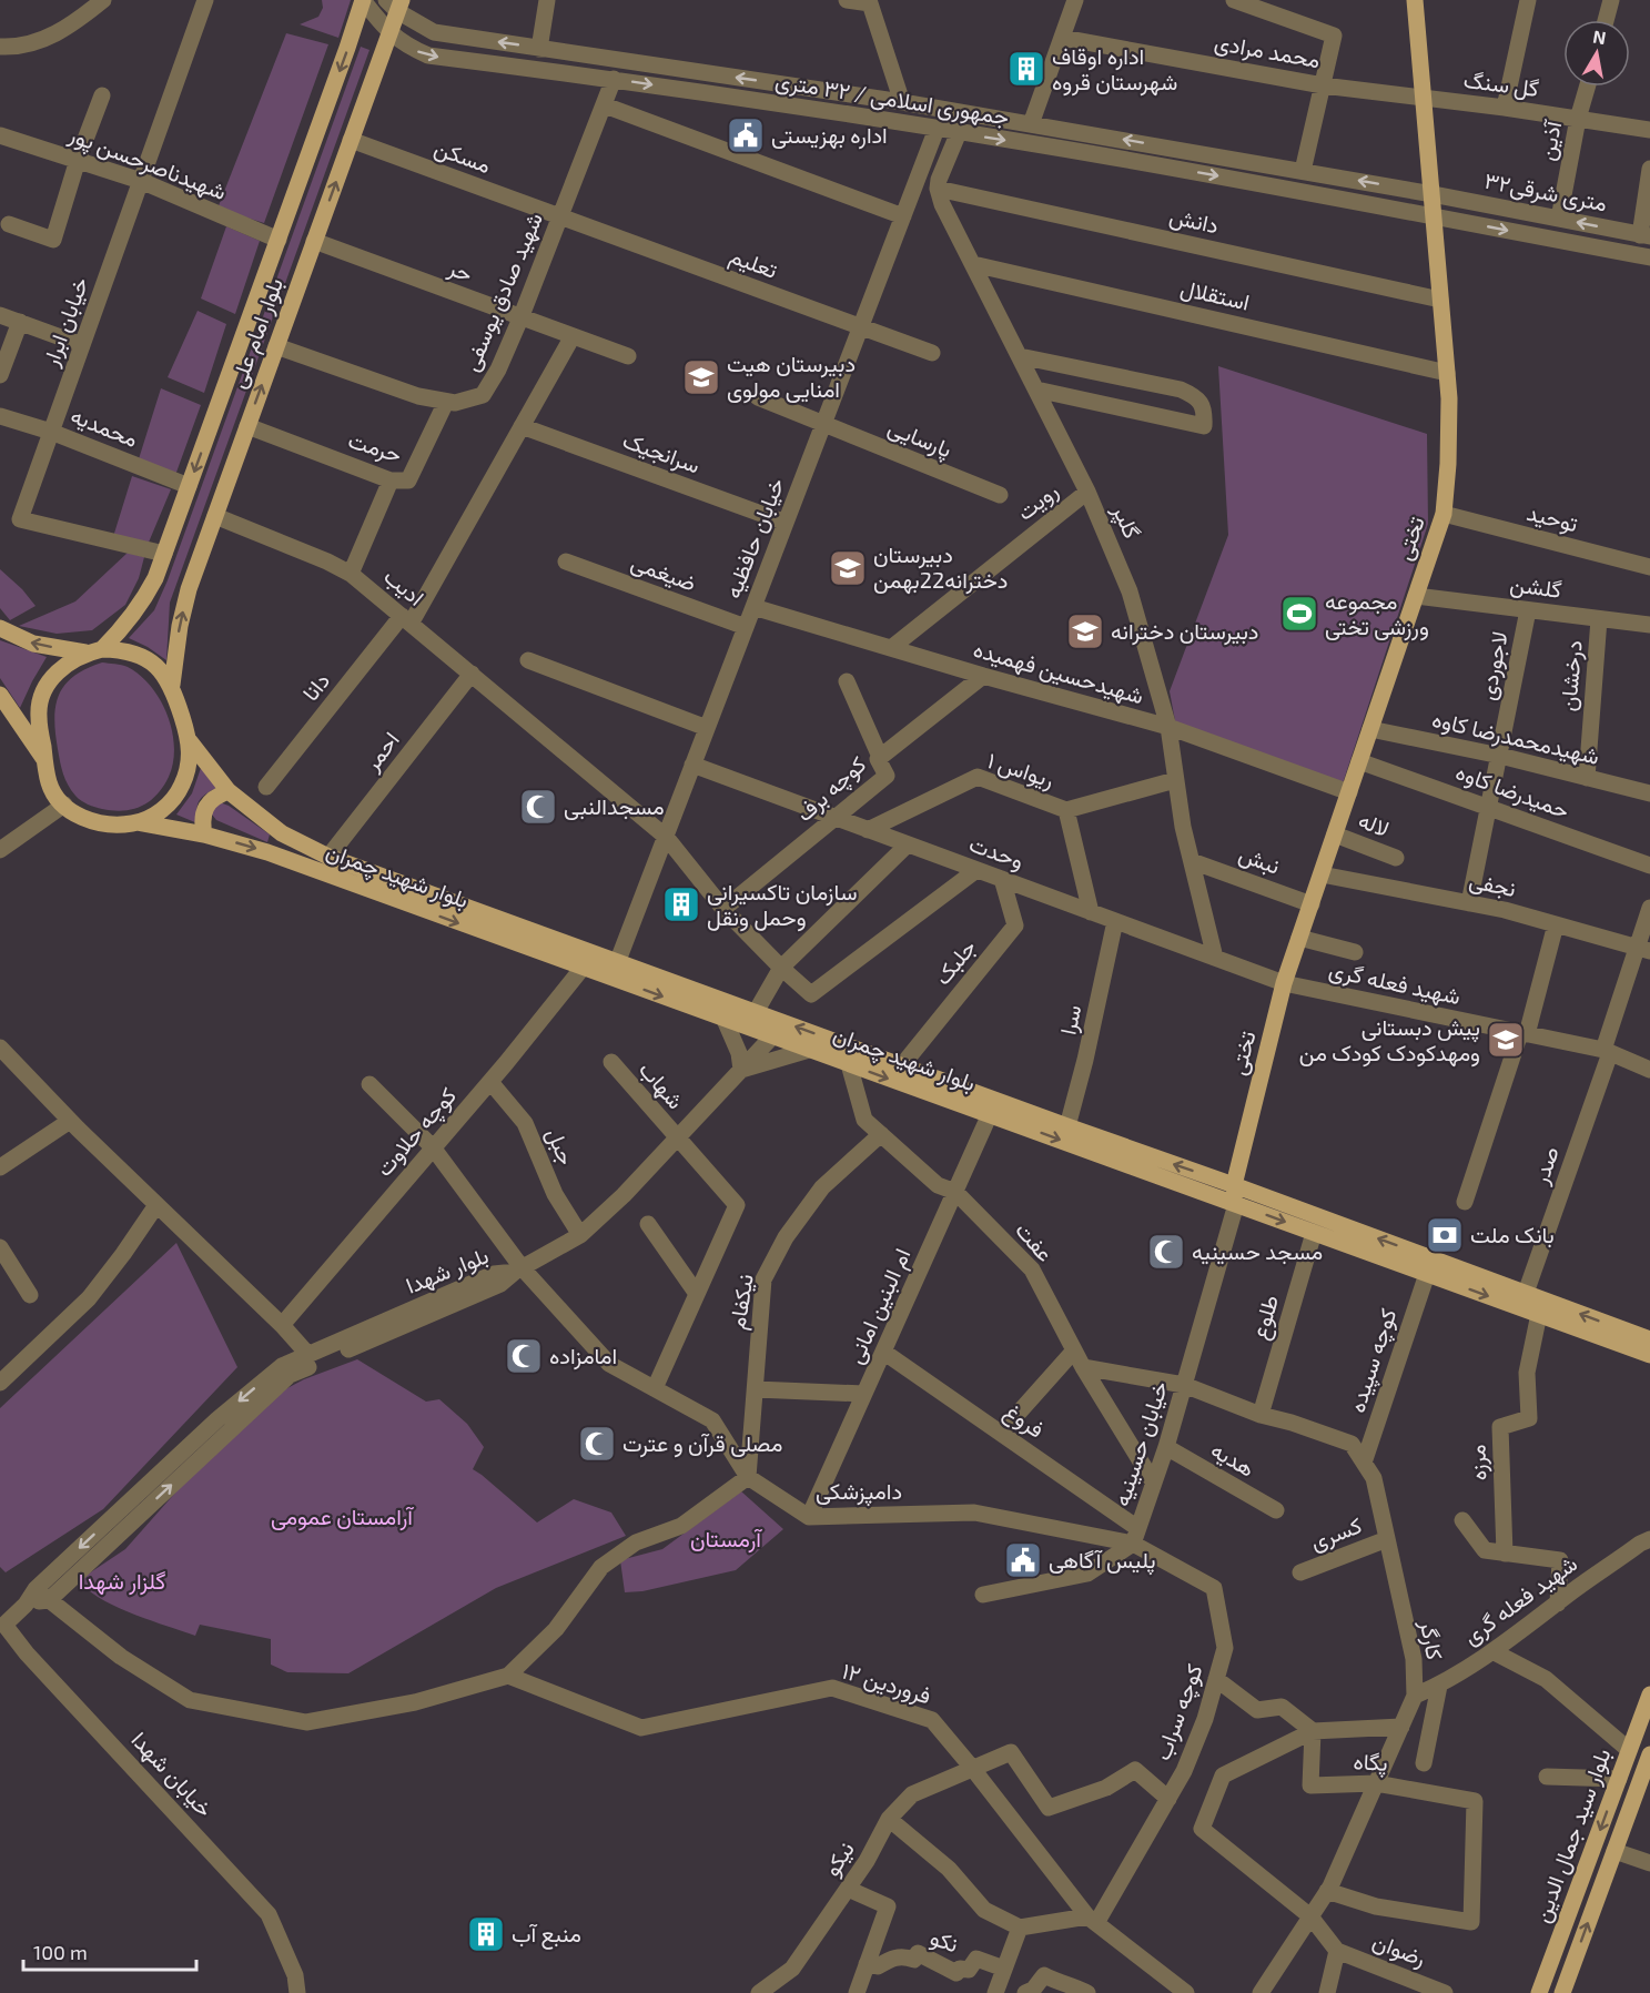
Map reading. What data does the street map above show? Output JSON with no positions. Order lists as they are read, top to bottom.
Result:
{
  "streets": {
    "main road": [
      "بلوار امام علی",
      "تختی",
      "بلوار شهید چمران",
      "بلوار سید جمال الدین"
    ],
    "street": [
      "محمد مرادی",
      "گل سنگ",
      "جمهوری اسلامی / ۳۲ متری",
      "آذین",
      "مسکن",
      "شهیدناصرحسن پور",
      "متری شرقی۳۲",
      "دانش",
      "تعلیم",
      "حر",
      "شهید صادق یوسفی",
      "استقلال",
      "خیابان ابرار",
      "محمدیه",
      "پارسایی",
      "حرمت",
      "سرانجیک",
      "رویت",
      "توحید",
      "گلپر",
      "خیابان حافظیه",
      "ضیغمی",
      "ادیب",
      "گلشن",
      "لاجوردی",
      "شهیدحسین فهمیده",
      "درخشان",
      "دانا",
      "شهیدمحمدرضا کاوه",
      "احمر",
      "ریواس ۱",
      "کوچه برف",
      "حمیدرضا کاوه",
      "لاله",
      "وحدت",
      "نبش",
      "نجفی",
      "جلبک",
      "شهید فعله گری",
      "سرا",
      "شهاب",
      "کوچه حلاوت",
      "جبل",
      "صدر",
      "عفت",
      "بلوار شهدا",
      "نیکفام",
      "ام البنین امانی",
      "طلوع",
      "کوچه سپیده",
      "فروغ",
      "خیابان حسینیه",
      "هدیه",
      "مرزه",
      "دامپزشکی",
      "کسری",
      "کارگر",
      "۱۲ فروردین",
      "کوچه سراب",
      "پگاه",
      "خیابان شهدا",
      "نیکو",
      "نکو",
      "رضوان"
    ]
  },
  "crossings": [
    ["محمد مرادی", "گل سنگ"],
    ["محمد مرادی", "تختی"],
    ["گل سنگ", "آذین"],
    ["گل سنگ", "تختی"],
    ["جمهوری اسلامی / ۳۲ متری", "متری شرقی۳۲"],
    ["جمهوری اسلامی / ۳۲ متری", "شهید صادق یوسفی"],
    ["جمهوری اسلامی / ۳۲ متری", "بلوار امام علی"],
    ["جمهوری اسلامی / ۳۲ متری", "خیابان حافظیه"],
    ["جمهوری اسلامی / ۳۲ متری", "تختی"],
    ["آذین", "متری شرقی۳۲"],
    ["مسکن", "تعلیم"],
    ["مسکن", "شهید صادق یوسفی"],
    ["مسکن", "بلوار امام علی"],
    ["شهیدناصرحسن پور", "خیابان ابرار"],
    ["شهیدناصرحسن پور", "بلوار امام علی"],
    ["متری شرقی۳۲", "تختی"],
    ["دانش", "گلپر"],
    ["دانش", "تختی"],
    ["تعلیم", "شهید صادق یوسفی"],
    ["تعلیم", "خیابان حافظیه"],
    ["حر", "شهید صادق یوسفی"],
    ["حر", "بلوار امام علی"],
    ["حر", "دانا"],
    ["شهید صادق یوسفی", "بلوار امام علی"],
    ["شهید صادق یوسفی", "حرمت"],
    ["استقلال", "گلپر"],
    ["استقلال", "تختی"],
    ["خیابان ابرار", "بلوار امام علی"],
    ["خیابان ابرار", "محمدیه"],
    ["بلوار امام علی", "محمدیه"],
    ["بلوار امام علی", "حرمت"],
    ["بلوار امام علی", "ادیب"],
    ["بلوار امام علی", "بلوار شهید چمران"],
    ["پارسایی", "خیابان حافظیه"],
    ["سرانجیک", "خیابان حافظیه"],
    ["سرانجیک", "دانا"],
    ["رویت", "گلپر"],
    ["رویت", "شهیدحسین فهمیده"],
    ["توحید", "تختی"],
    ["گلپر", "شهیدحسین فهمیده"],
    ["گلپر", "وحدت"],
    ["گلپر", "نبش"],
    ["خیابان حافظیه", "ضیغمی"],
    ["خیابان حافظیه", "ادیب"],
    ["خیابان حافظیه", "شهیدحسین فهمیده"],
    ["خیابان حافظیه", "وحدت"],
    ["خیابان حافظیه", "بلوار شهید چمران"],
    ["تختی", "گلشن"],
    ["تختی", "شهیدحسین فهمیده"],
    ["تختی", "شهیدمحمدرضا کاوه"],
    ["تختی", "حمیدرضا کاوه"],
    ["تختی", "لاله"],
    ["تختی", "وحدت"],
    ["تختی", "نبش"],
    ["تختی", "بلوار شهید چمران"],
    ["تختی", "نجفی"],
    ["تختی", "شهید فعله گری"],
    ["ادیب", "دانا"],
    ["ادیب", "احمر"],
    ["ادیب", "کوچه برف"],
    ["ادیب", "وحدت"],
    ["گلشن", "لاجوردی"],
    ["گلشن", "درخشان"],
    ["لاجوردی", "شهیدمحمدرضا کاوه"],
    ["لاجوردی", "حمیدرضا کاوه"],
    ["لاجوردی", "نجفی"],
    ["شهیدحسین فهمیده", "کوچه برف"],
    ["درخشان", "شهیدمحمدرضا کاوه"],
    ["احمر", "بلوار شهید چمران"],
    ["ریواس ۱", "وحدت"],
    ["کوچه برف", "وحدت"],
    ["وحدت", "جلبک"],
    ["وحدت", "شهید فعله گری"],
    ["وحدت", "سرا"],
    ["بلوار شهید چمران", "جلبک"],
    ["بلوار شهید چمران", "سرا"],
    ["بلوار شهید چمران", "کوچه حلاوت"],
    ["بلوار شهید چمران", "صدر"],
    ["بلوار شهید چمران", "عفت"],
    ["بلوار شهید چمران", "ام البنین امانی"],
    ["بلوار شهید چمران", "طلوع"],
    ["بلوار شهید چمران", "کوچه سپیده"],
    ["بلوار شهید چمران", "خیابان حسینیه"],
    ["بلوار شهید چمران", "مرزه"],
    ["نجفی", "صدر"],
    ["شهید فعله گری", "صدر"],
    ["شهید فعله گری", "کارگر"],
    ["کوچه حلاوت", "جبل"],
    ["کوچه حلاوت", "دامپزشکی"],
    ["عفت", "نیکفام"],
    ["عفت", "ام البنین امانی"],
    ["عفت", "خیابان حسینیه"],
    ["عفت", "کارگر"],
    ["بلوار شهدا", "دامپزشکی"],
    ["بلوار شهدا", "خیابان شهدا"],
    ["نیکفام", "دامپزشکی"],
    ["ام البنین امانی", "فروغ"],
    ["ام البنین امانی", "دامپزشکی"],
    ["طلوع", "کارگر"],
    ["کوچه سپیده", "کارگر"],
    ["فروغ", "خیابان حسینیه"],
    ["فروغ", "دامپزشکی"],
    ["فروغ", "کوچه سراب"],
    ["خیابان حسینیه", "هدیه"],
    ["خیابان حسینیه", "دامپزشکی"],
    ["خیابان حسینیه", "کارگر"],
    ["خیابان حسینیه", "کوچه سراب"],
    ["دامپزشکی", "کوچه سراب"],
    ["کسری", "کارگر"],
    ["کارگر", "پگاه"],
    ["۱۲ فروردین", "کوچه سراب"],
    ["۱۲ فروردین", "نیکو"],
    ["کوچه سراب", "نیکو"]
  ],
  "parks": ["آرامستان عمومی", "آرمستان", "گلزار شهدا"],
  "places": {
    "building": ["اداره اوقاف شهرستان قروه", "سازمان تاکسیرانی وحمل ونقل", "منبع آب"],
    "public building": ["اداره بهزیستی", "پلیس آگاهی"],
    "school or university": [
      "دبیرستان هیت امنایی مولوی",
      "دبیرستان دخترانه22بهمن",
      "دبیرستان دخترانه",
      "پیش دبستانی ومهدکودک کودک من"
    ],
    "sports": ["مجموعه ورزشی تختی"],
    "mosque": [
      "مسجدالنبی",
      "مسجد حسینیه",
      "امامزاده",
      "مصلی قرآن و عترت"
    ],
    "bank": ["بانک ملت"]
  },
  "scale_bar": "100 m",
  "north": "top"
}
